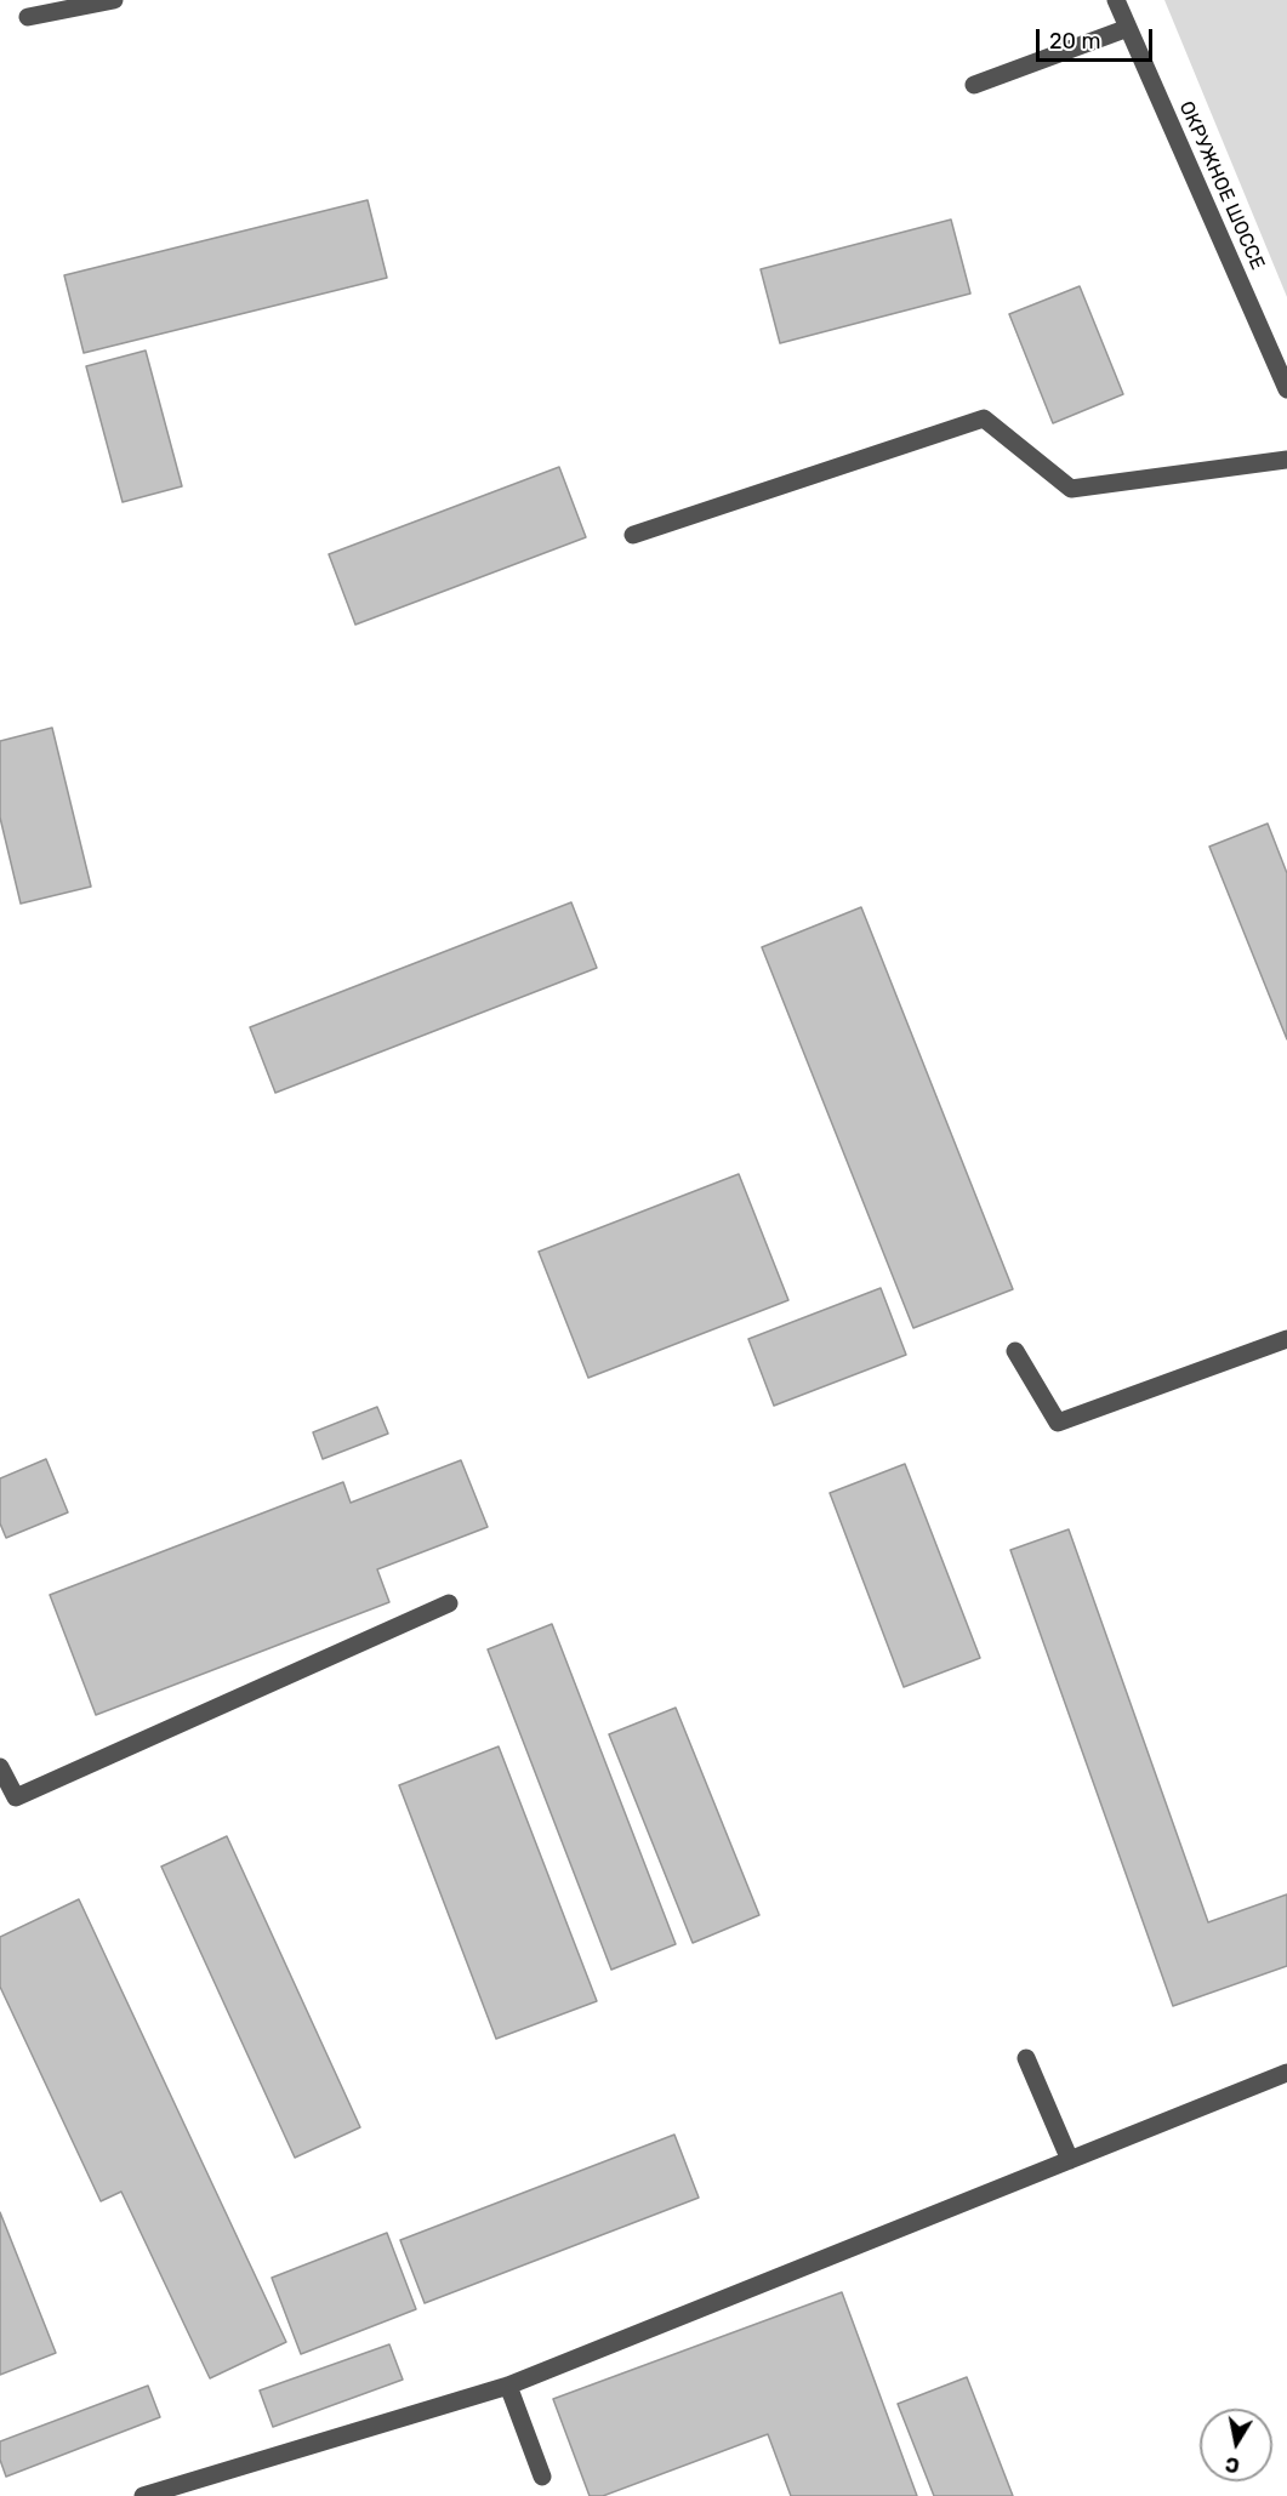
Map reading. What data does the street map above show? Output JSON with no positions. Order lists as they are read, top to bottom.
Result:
{
  "streets": {
    "street": ["ОКРУЖНОЕ ШОССЕ"]
  },
  "scale_bar": "20 m",
  "north": "bottom"
}
